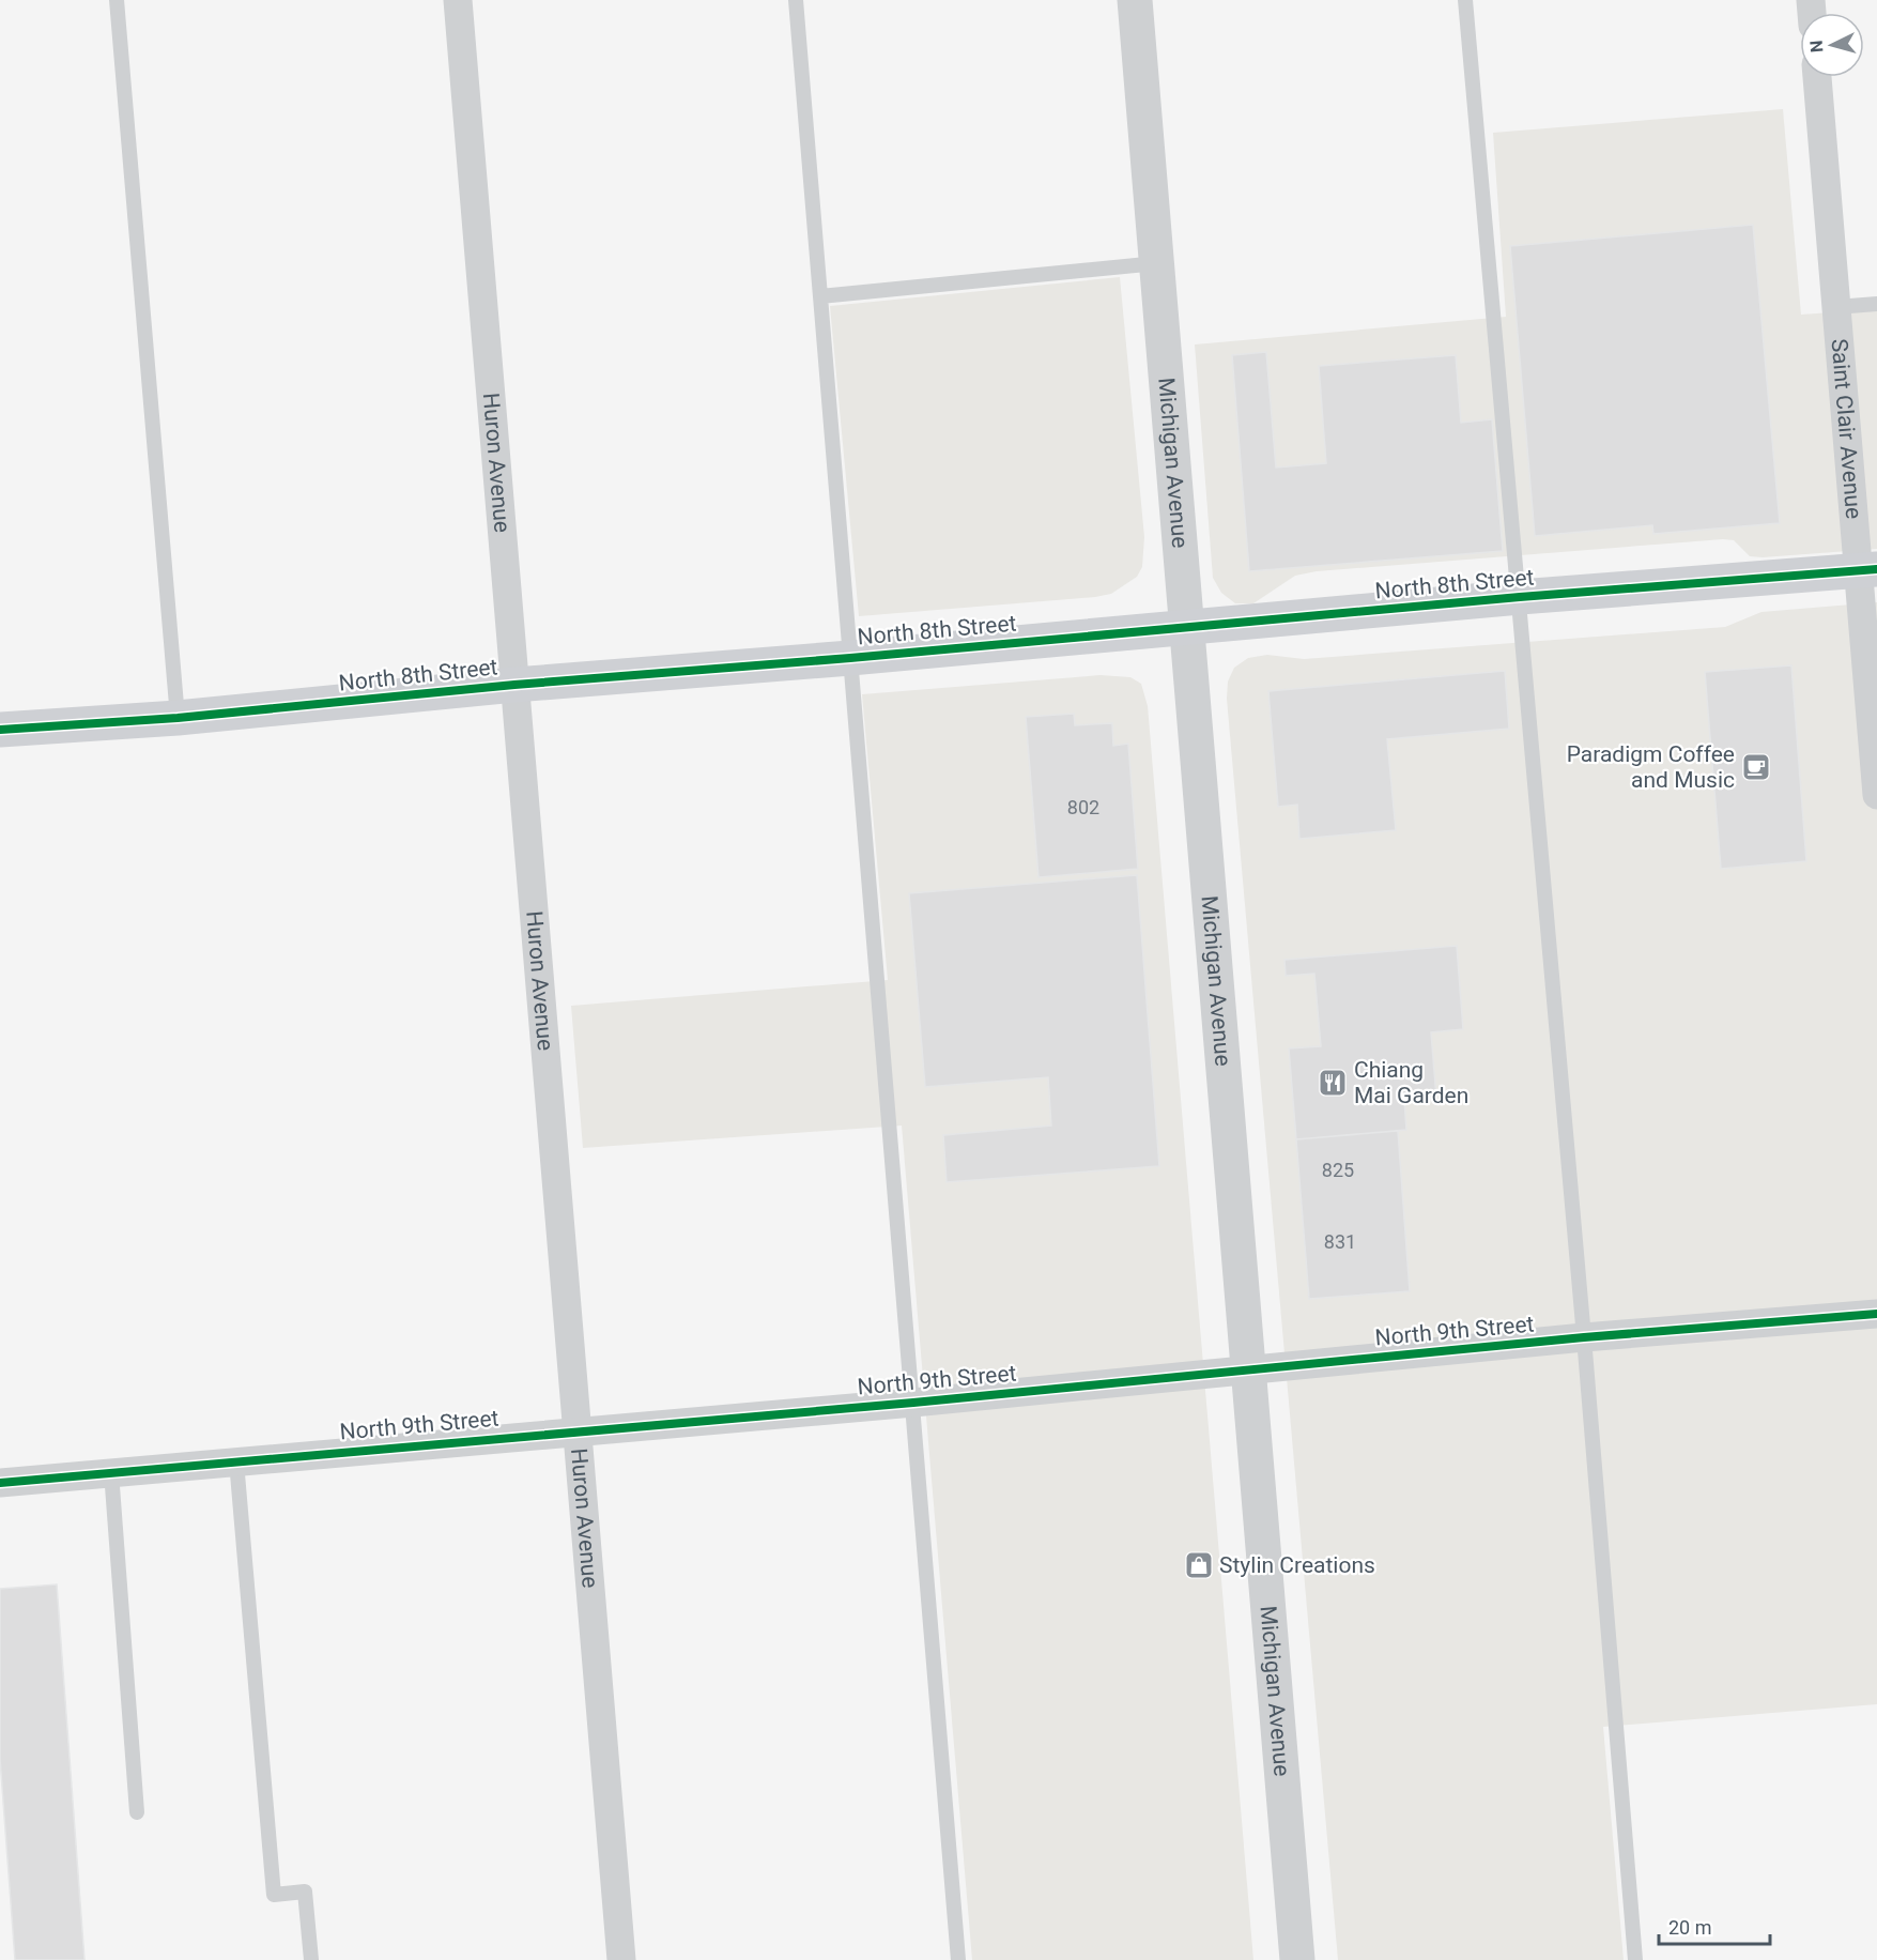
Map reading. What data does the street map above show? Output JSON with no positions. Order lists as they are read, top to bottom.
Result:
{
  "streets": {
    "main road": ["North 8th Street"],
    "street": [
      "Saint Clair Avenue",
      "Huron Avenue",
      "Michigan Avenue",
      "North 9th Street"
    ]
  },
  "crossings": [
    ["Saint Clair Avenue", "North 8th Street"],
    ["Huron Avenue", "North 8th Street"],
    ["Huron Avenue", "North 9th Street"],
    ["Michigan Avenue", "North 8th Street"],
    ["Michigan Avenue", "North 9th Street"]
  ],
  "places": {
    "cafe": ["Paradigm Coffee and Music"],
    "restaurant": ["Chiang Mai Garden"],
    "shop": ["Stylin Creations"]
  },
  "house_numbers": ["802", "825", "831"],
  "scale_bar": "20 m",
  "north": "left"
}
